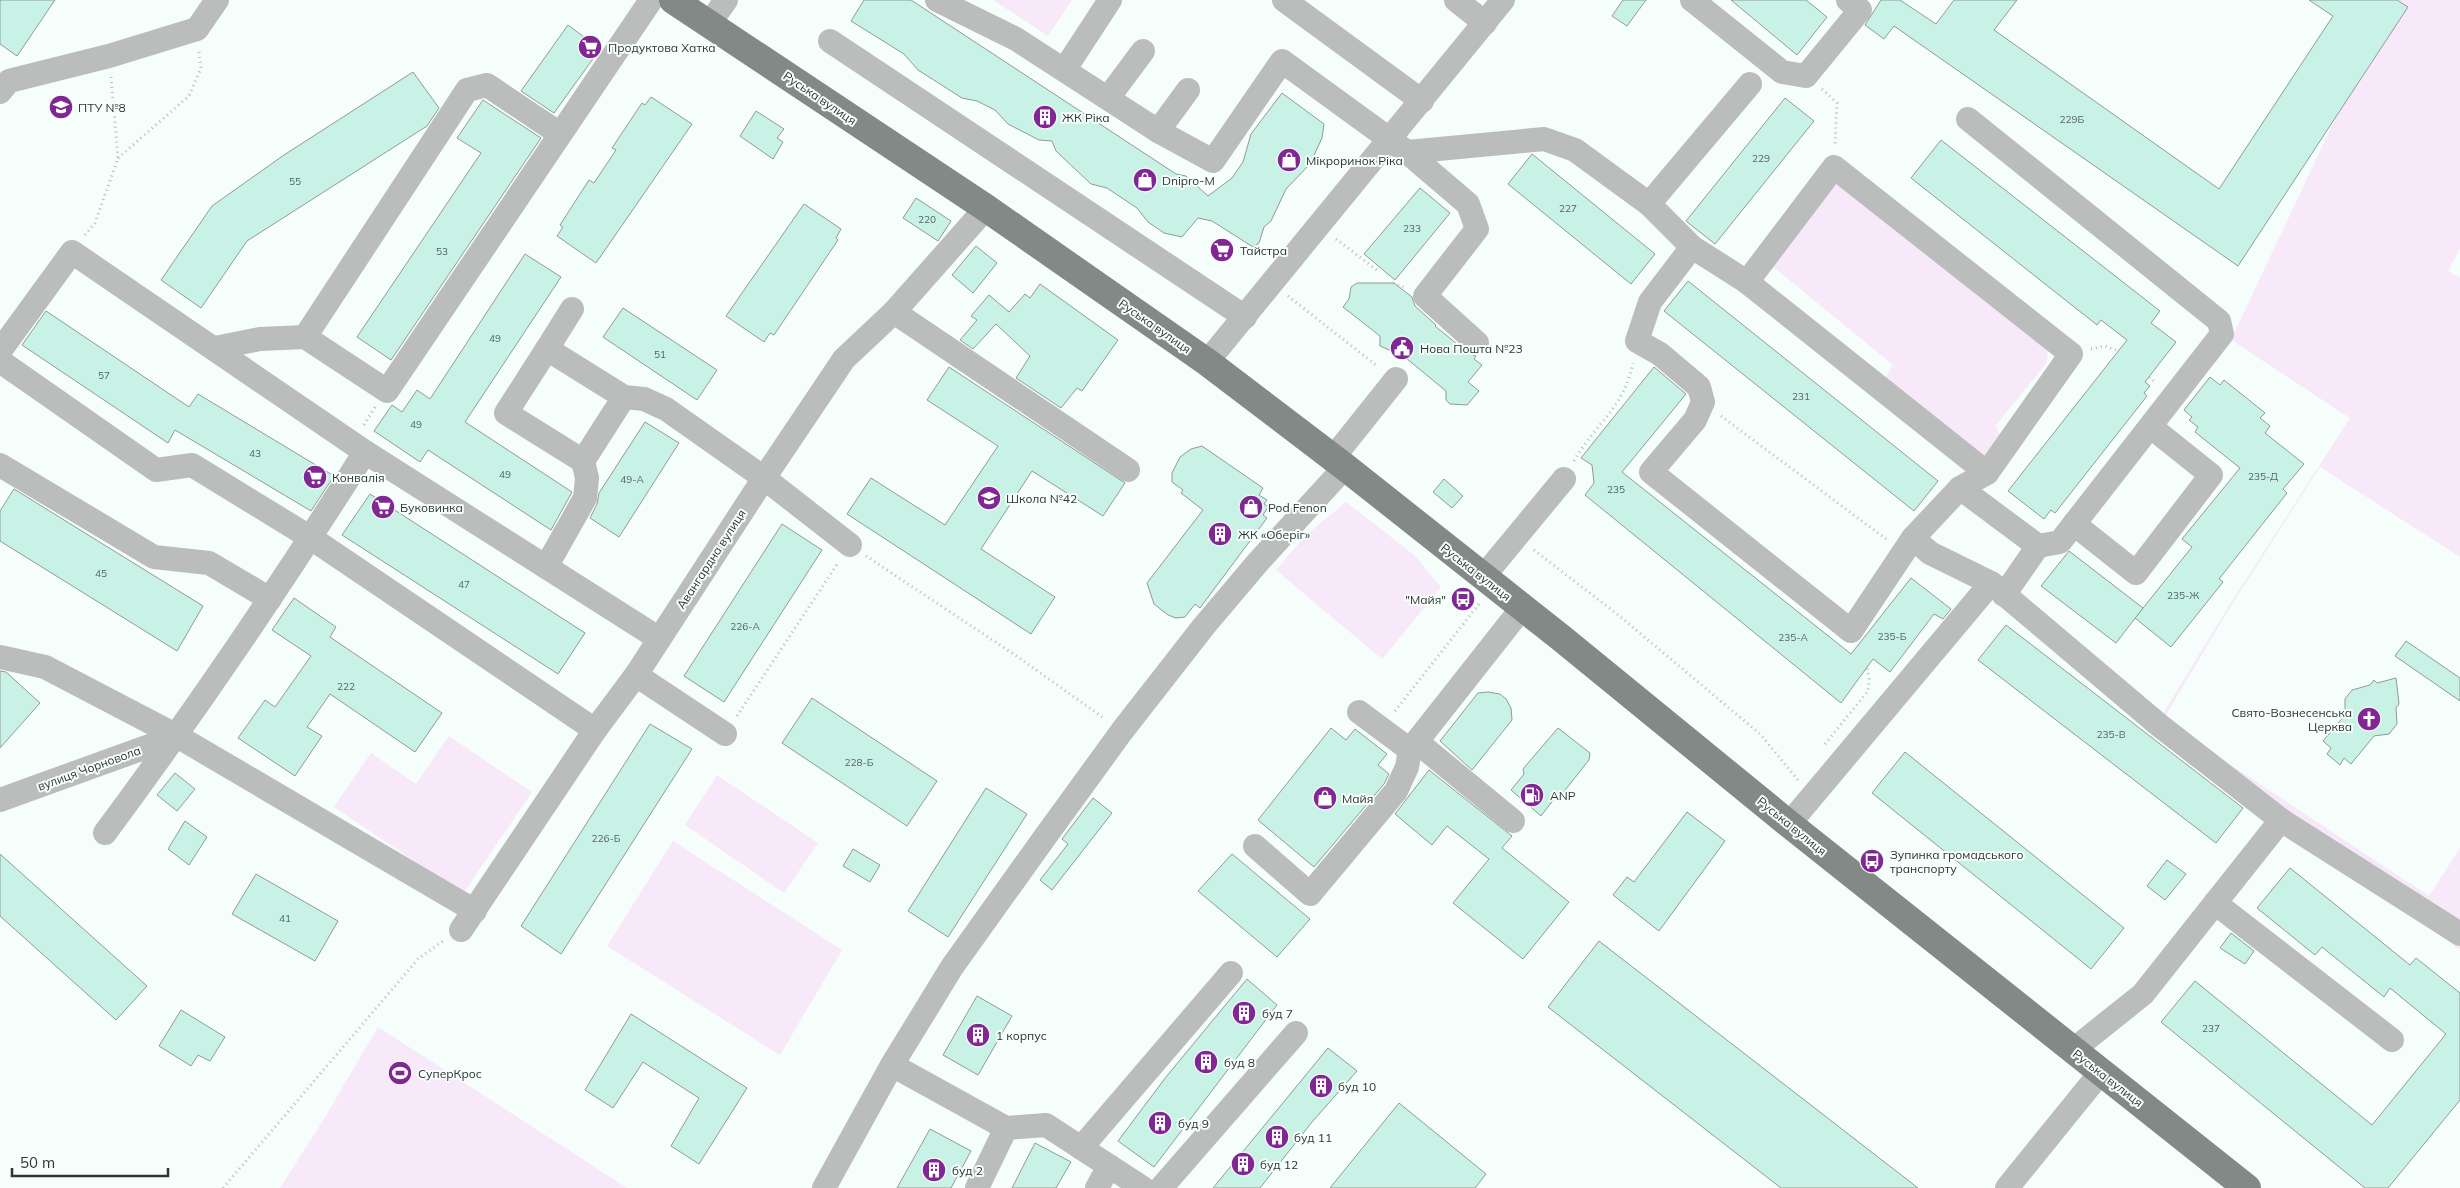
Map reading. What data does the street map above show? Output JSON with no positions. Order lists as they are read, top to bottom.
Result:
{
  "streets": {
    "main road": ["Руська вулиця"],
    "street": ["Авангардна вулиця", "вулиця Чорновола"]
  },
  "crossings": [
    ["Руська вулиця", "Авангардна вулиця"]
  ],
  "places": {
    "supermarket": [
      "Продуктова Хатка",
      "Тайстра",
      "Конвалія",
      "Буковинка"
    ],
    "school or university": ["ПТУ №8", "Школа №42"],
    "building": [
      "ЖК Ріка",
      "ЖК «Оберіг»",
      "буд 7",
      "1 корпус",
      "буд 8",
      "буд 10",
      "буд 9",
      "буд 11",
      "буд 12",
      "буд 2"
    ],
    "shop": [
      "Мікроринок Ріка",
      "Dnipro-M",
      "Pod Fenon",
      "Майя"
    ],
    "public building": ["Нова Пошта №23"],
    "bus stop": ["\"Майя\"", "Зупинка громадського транспорту"],
    "church": ["Свято-Вознесенська Церква"],
    "fuel station": ["ANP"],
    "sports": ["СуперКрос"]
  },
  "house_numbers": [
    "229Б",
    "229",
    "55",
    "227",
    "220",
    "233",
    "53",
    "49",
    "51",
    "57",
    "231",
    "49",
    "43",
    "49",
    "235-Д",
    "49-А",
    "235",
    "45",
    "47",
    "235-Ж",
    "226-А",
    "235-Б",
    "235-А",
    "222",
    "235-В",
    "228-Б",
    "226-Б",
    "41",
    "237"
  ],
  "scale_bar": "50 m"
}
